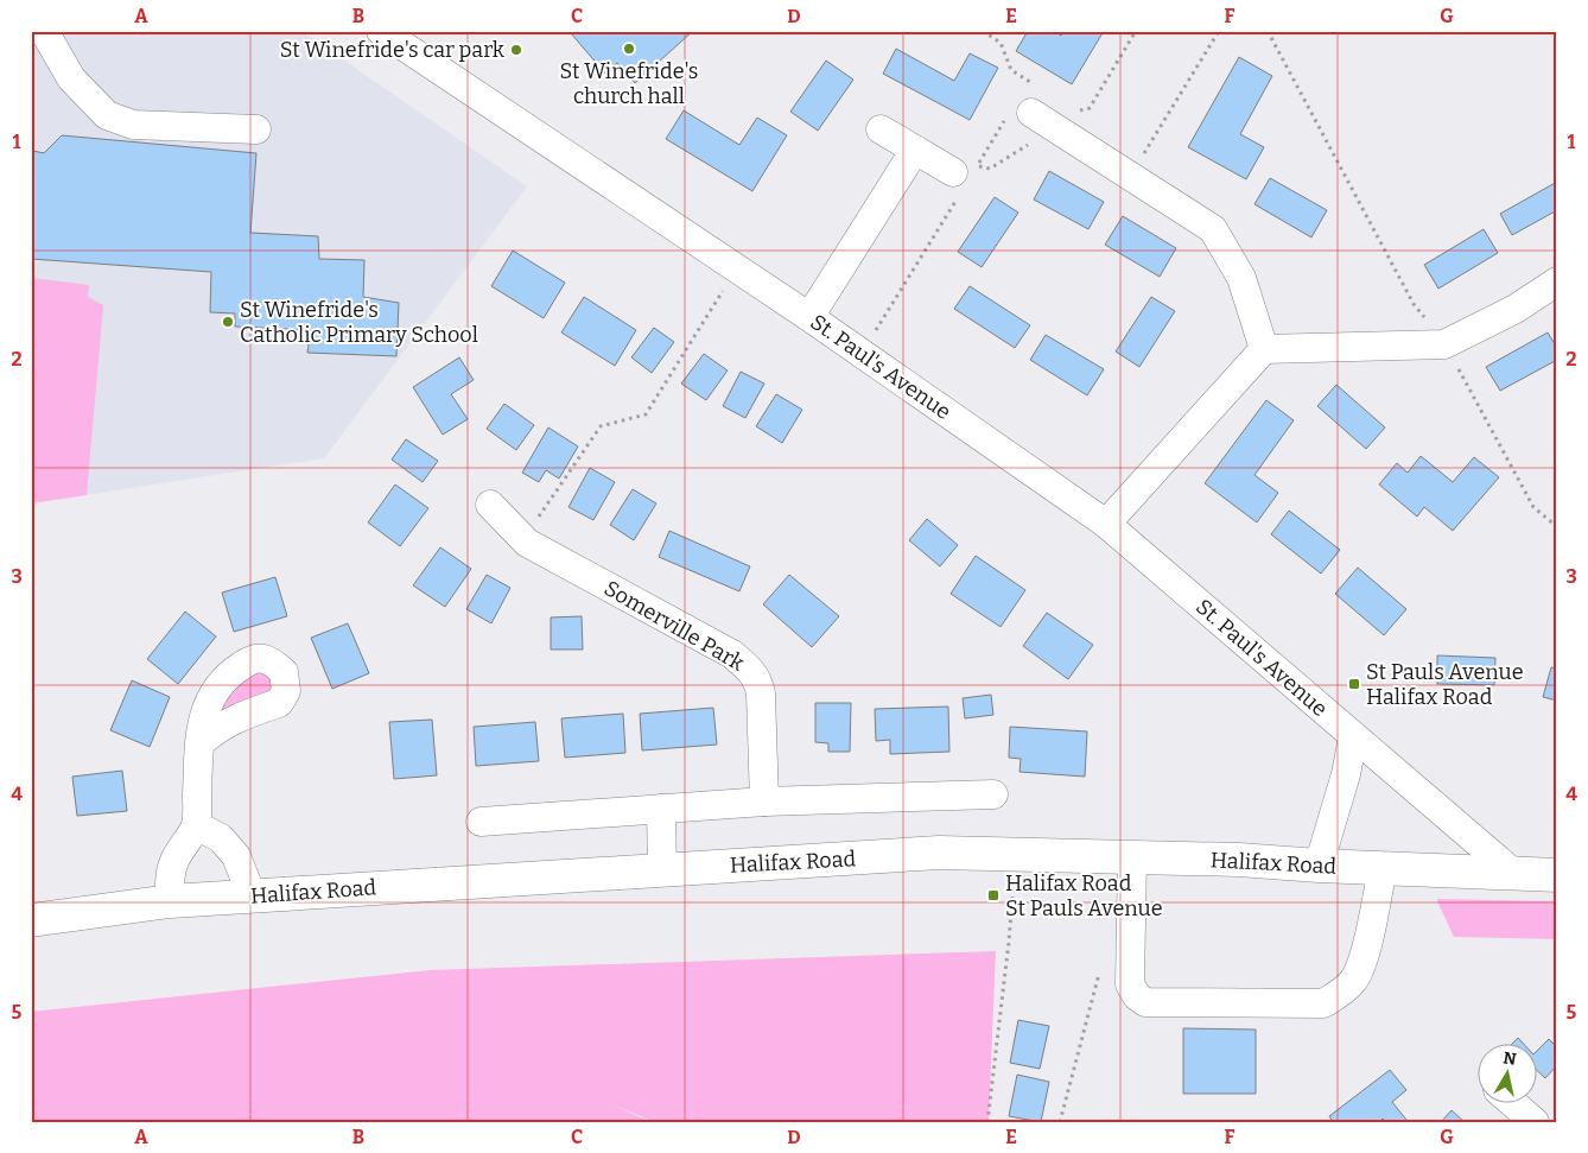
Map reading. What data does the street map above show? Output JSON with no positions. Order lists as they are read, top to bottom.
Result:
{
  "streets": {
    "highway": ["Halifax Road"],
    "street": ["St. Paul's Avenue", "Somerville Park"]
  },
  "crossings": [
    ["St. Paul's Avenue", "Halifax Road"]
  ],
  "places": {
    "other": ["St Winefride's church hall", "St Winefride's car park", "St Winefride's Catholic Primary School"],
    "transit": ["St Pauls Avenue Halifax Road", "Halifax Road St Pauls Avenue"]
  },
  "north": "top",
  "grid": {
    "columns": [
      "A",
      "B",
      "C",
      "D",
      "E",
      "F",
      "G"
    ],
    "rows": [
      "1",
      "2",
      "3",
      "4",
      "5"
    ]
  }
}
